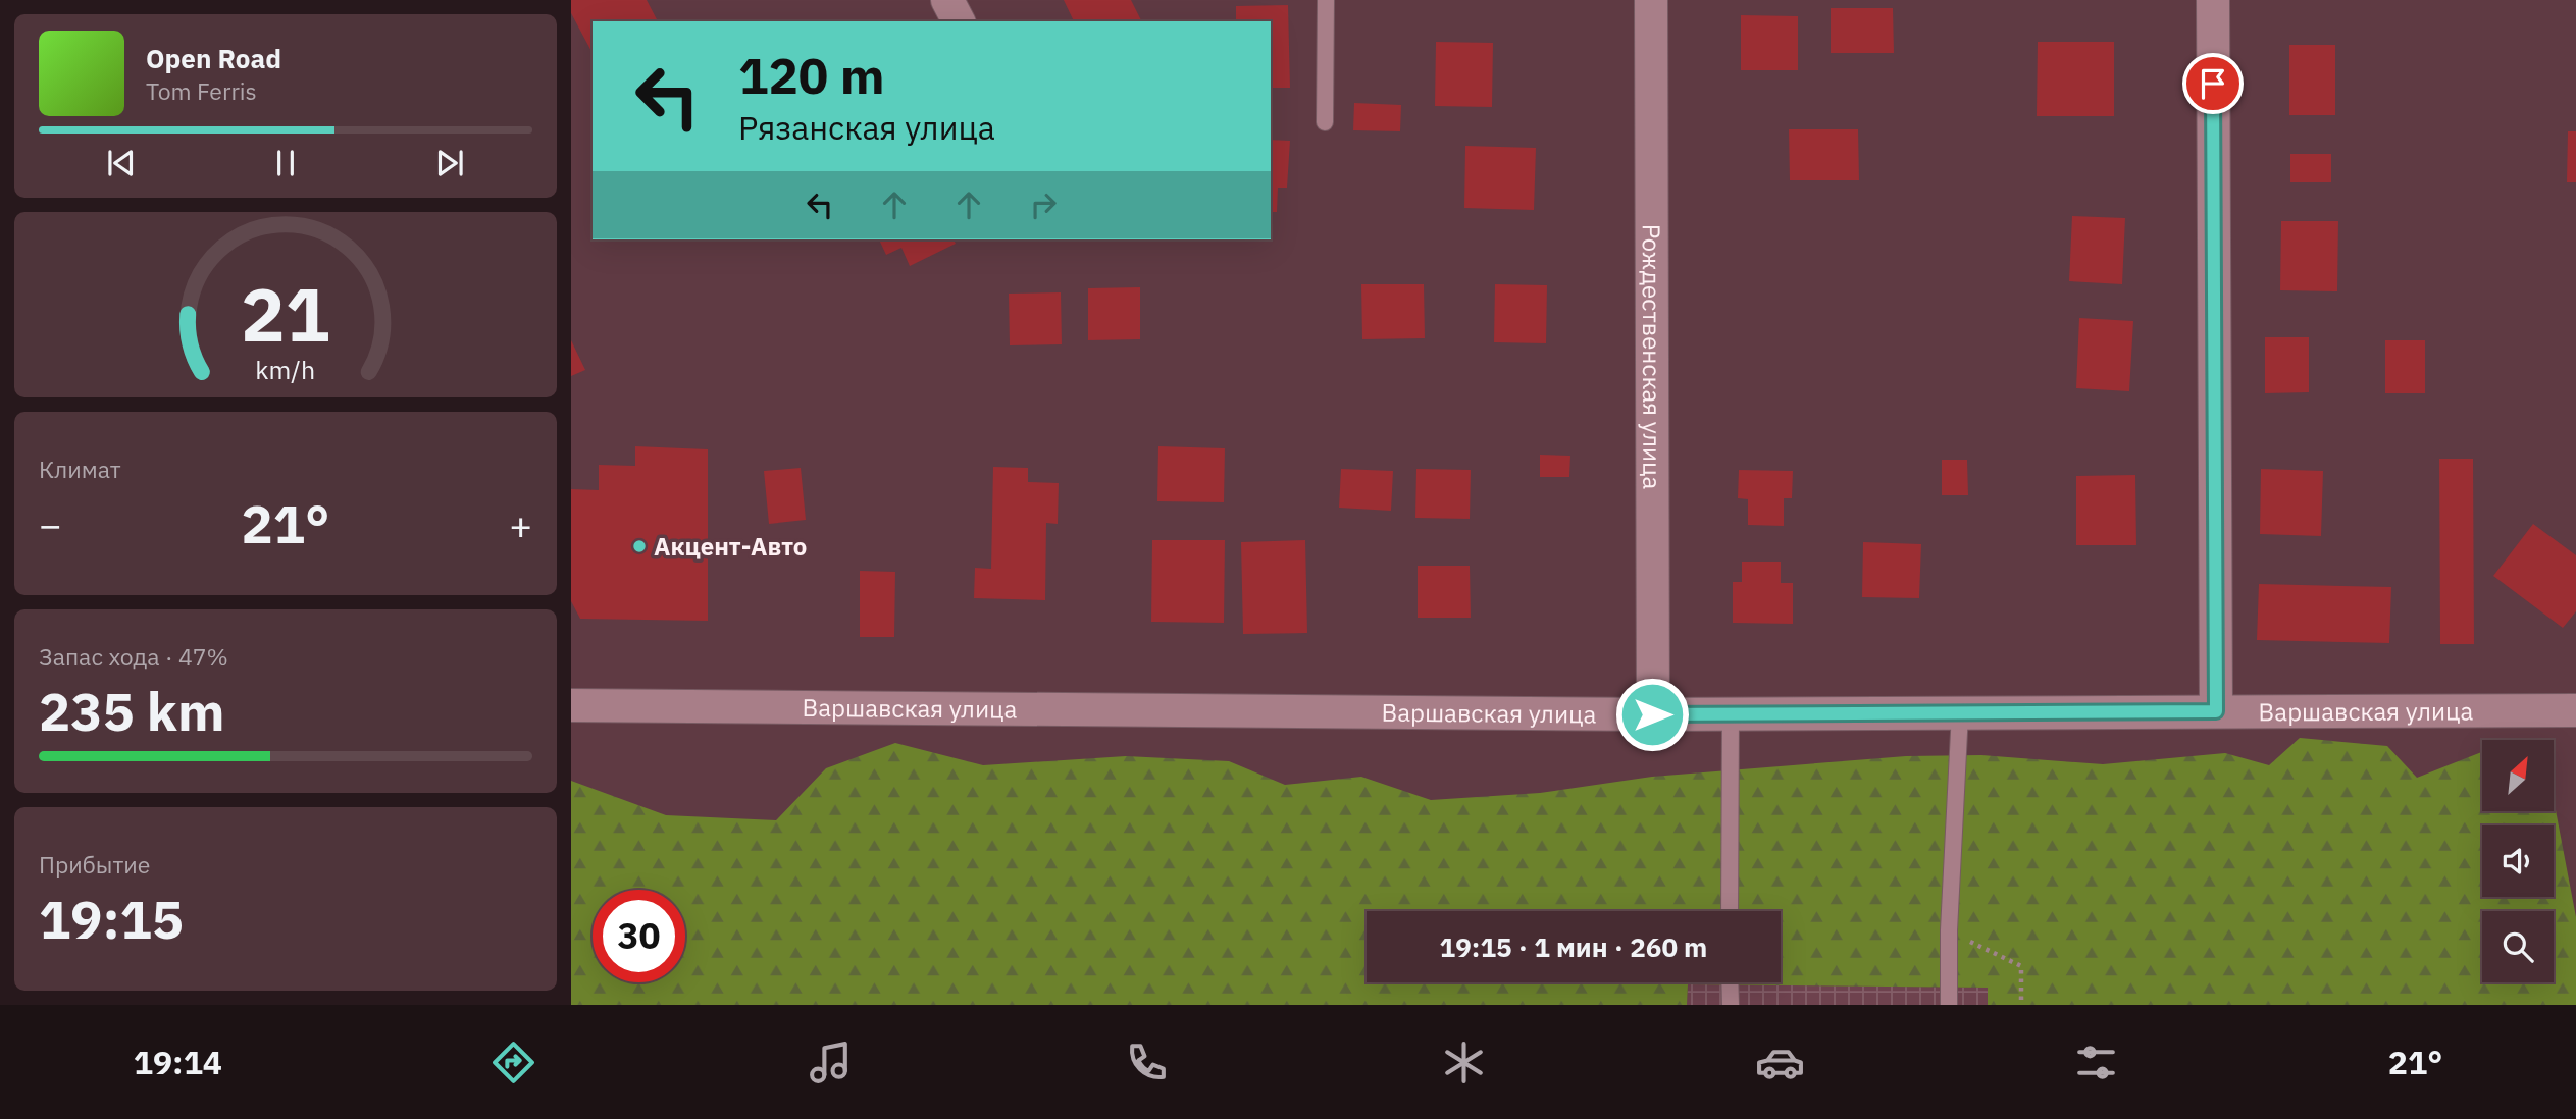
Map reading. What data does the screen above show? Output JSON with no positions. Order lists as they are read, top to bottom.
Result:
{
  "streets": {
    "street": ["Рождественская улица", "Варшавская улица"]
  },
  "crossings": [
    ["Рождественская улица", "Варшавская улица"]
  ],
  "places": ["Акцент-Авто"],
  "north": "top right",
  "page": {
    "turn": ["120 m", "Рязанская улица"],
    "song": ["Open Road", "Tom Ferris"],
    "tile": [
      "Климат",
      ["Запас хода · 47%", "235 km"],
      ["Прибытие", "19:15"]
    ],
    "heat": ["−", "21°", "+"],
    "limit": "30",
    "trip": "19:15 · 1 мин · 260 m",
    "tabs": ["19:14", "21°"],
    "gauge": ["21", "km/h"]
  }
}
